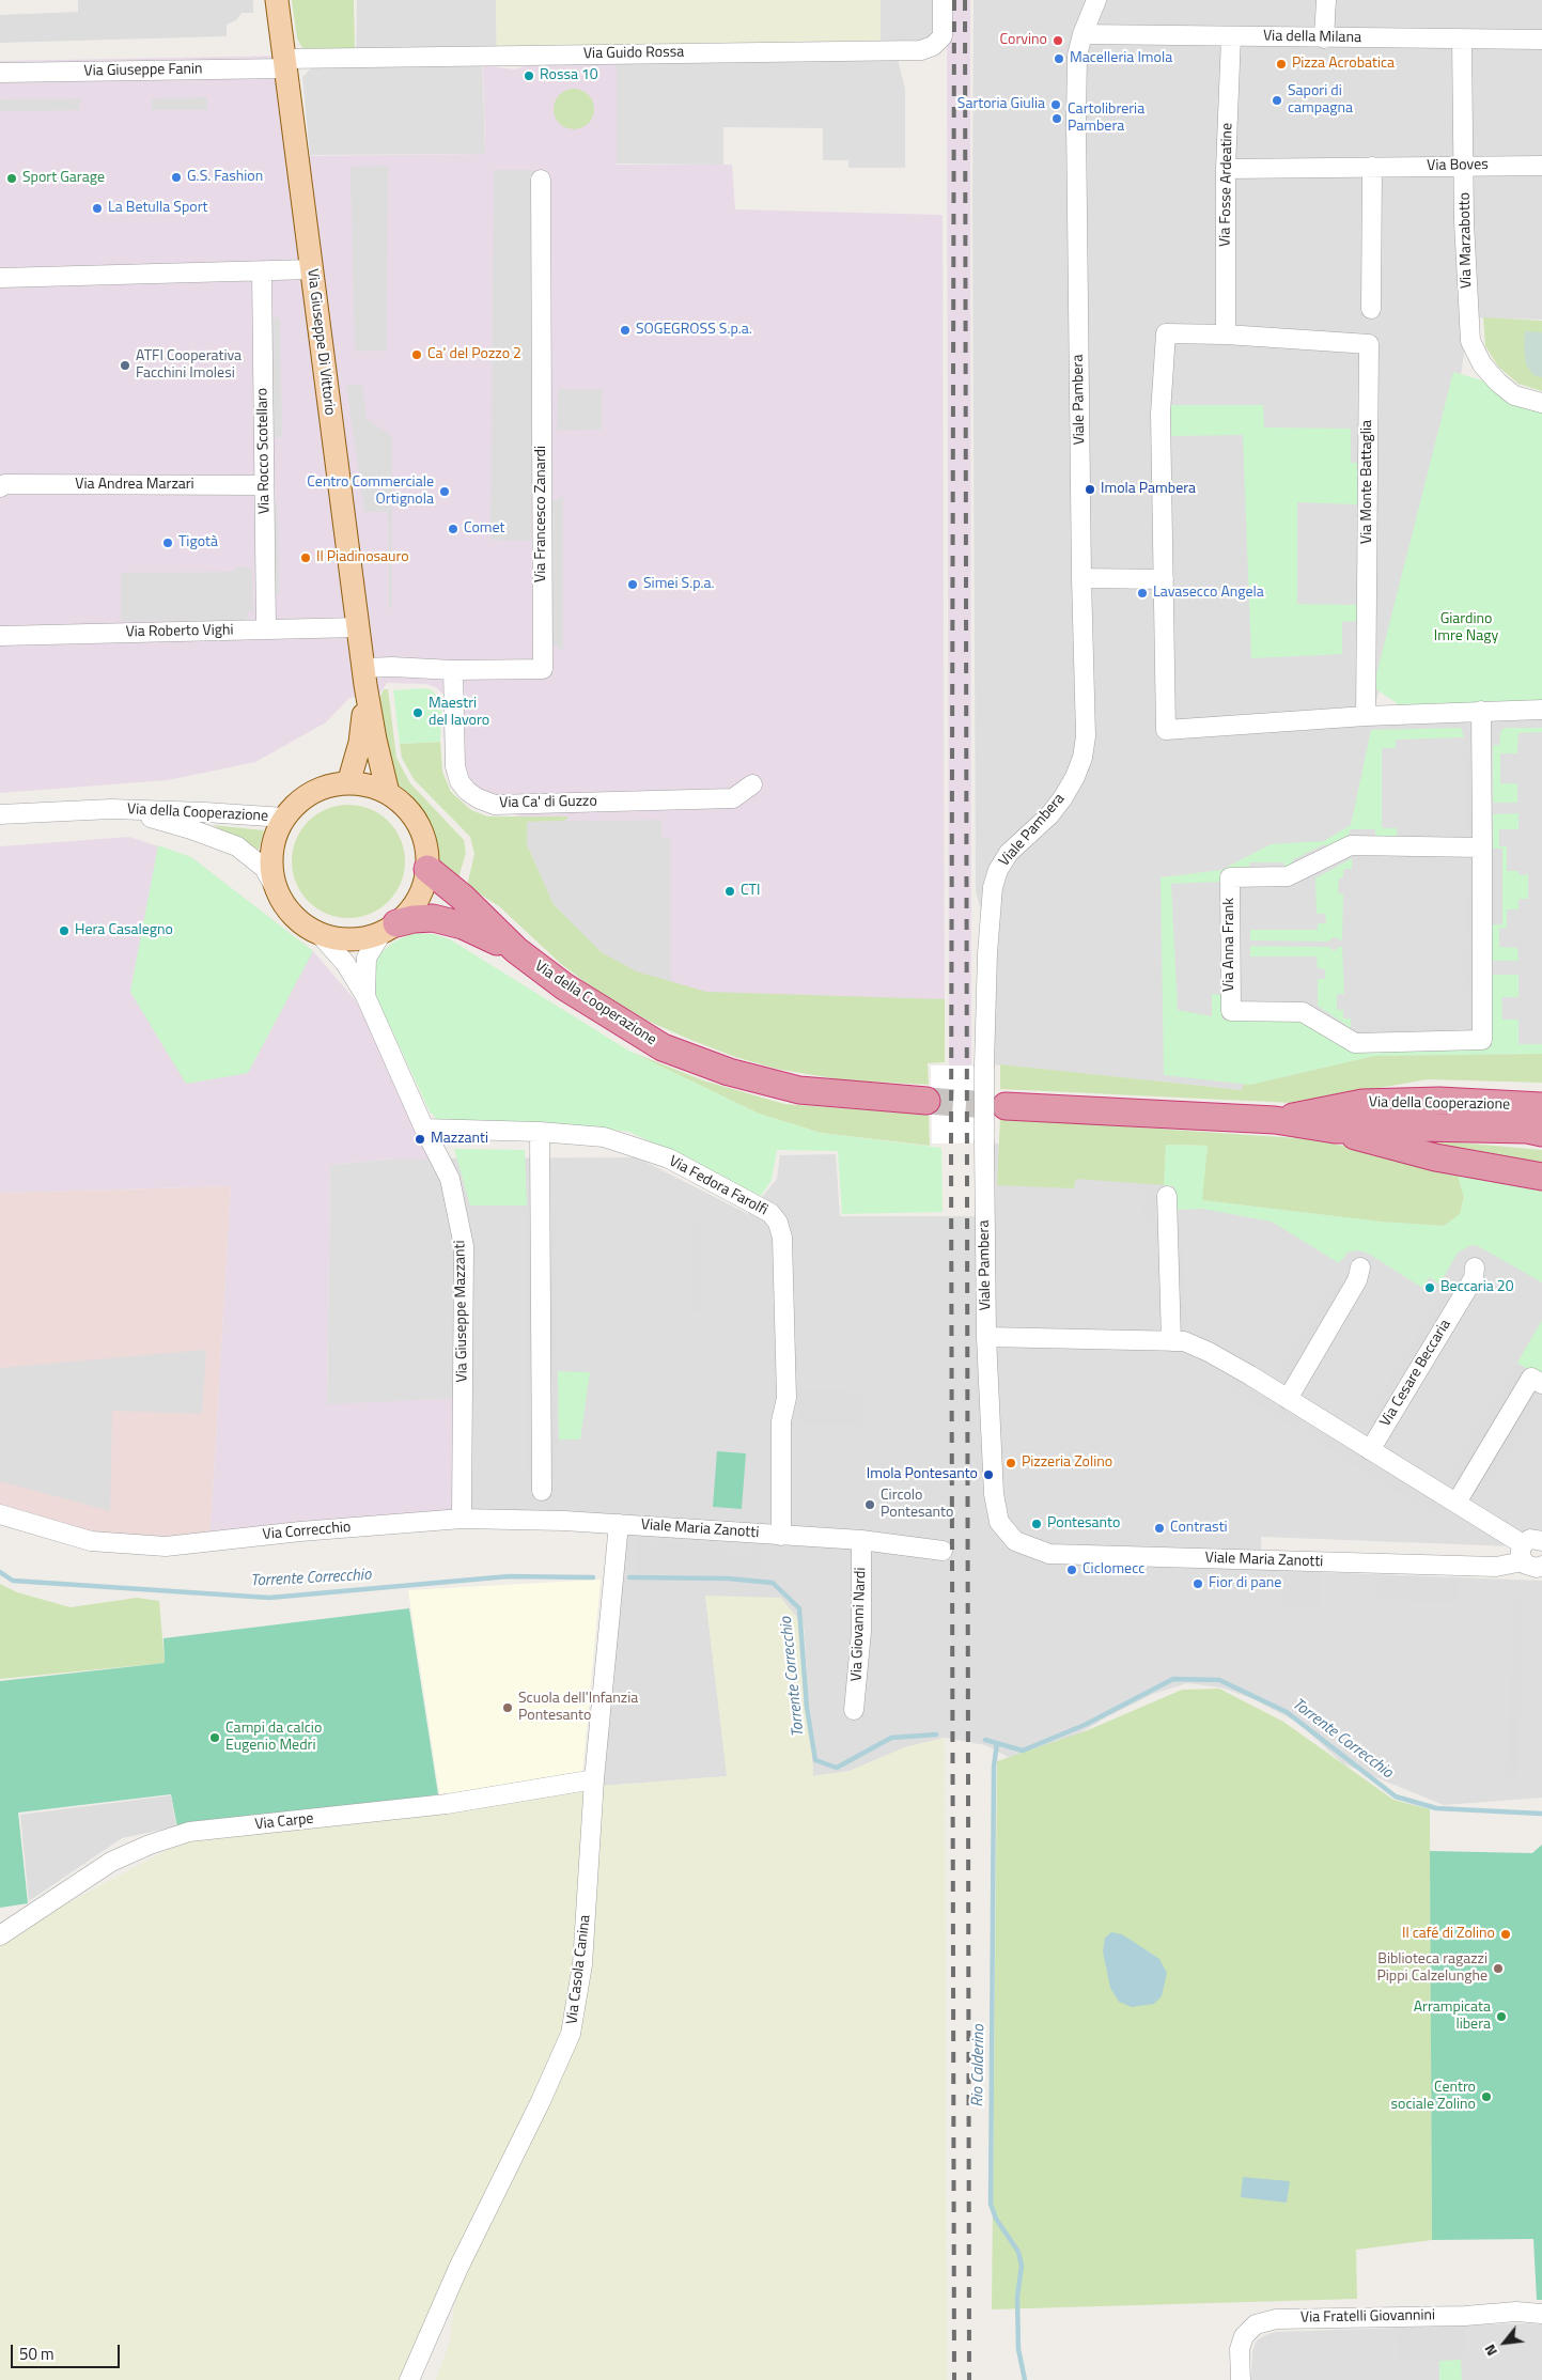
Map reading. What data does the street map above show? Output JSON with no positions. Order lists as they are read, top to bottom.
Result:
{
  "streets": {
    "highway": ["Via della Cooperazione"],
    "main road": ["Via Giuseppe Di Vittorio"],
    "street": [
      "Via della Milana",
      "Via Guido Rossa",
      "Via Giuseppe Fanin",
      "Via Boves",
      "Via Fosse Ardeatine",
      "Via Marzabotto",
      "Viale Pambera",
      "Via Rocco Scotellaro",
      "Via Monte Battaglia",
      "Via Andrea Marzari",
      "Via Francesco Zanardi",
      "Via Roberto Vighi",
      "Via Ca' di Guzzo",
      "Via Anna Frank",
      "Via Fedora Farolfi",
      "Via Giuseppe Mazzanti",
      "Via Cesare Beccaria",
      "Viale Maria Zanotti",
      "Via Correcchio",
      "Via Giovanni Nardi",
      "Via Carpe",
      "Via Casola Canina",
      "Via Fratelli Giovannini"
    ]
  },
  "crossings": [
    ["Via della Milana", "Via Fosse Ardeatine"],
    ["Via della Milana", "Via Marzabotto"],
    ["Via della Milana", "Viale Pambera"],
    ["Via Guido Rossa", "Via Giuseppe Fanin"],
    ["Via Guido Rossa", "Via Giuseppe Di Vittorio"],
    ["Via Giuseppe Fanin", "Via Giuseppe Di Vittorio"],
    ["Via Boves", "Via Fosse Ardeatine"],
    ["Via Boves", "Via Marzabotto"],
    ["Via Fosse Ardeatine", "Via Monte Battaglia"],
    ["Via Giuseppe Di Vittorio", "Via Francesco Zanardi"],
    ["Via Giuseppe Di Vittorio", "Via Roberto Vighi"],
    ["Via Giuseppe Di Vittorio", "Via della Cooperazione"],
    ["Via Giuseppe Di Vittorio", "Via Giuseppe Mazzanti"],
    ["Viale Pambera", "Viale Maria Zanotti"],
    ["Via Rocco Scotellaro", "Via Andrea Marzari"],
    ["Via Rocco Scotellaro", "Via Roberto Vighi"],
    ["Via Francesco Zanardi", "Via Ca' di Guzzo"],
    ["Via della Cooperazione", "Via Giuseppe Mazzanti"],
    ["Via Fedora Farolfi", "Via Giuseppe Mazzanti"],
    ["Via Fedora Farolfi", "Viale Maria Zanotti"],
    ["Via Giuseppe Mazzanti", "Via Correcchio"],
    ["Viale Maria Zanotti", "Via Correcchio"],
    ["Viale Maria Zanotti", "Via Giovanni Nardi"],
    ["Viale Maria Zanotti", "Via Casola Canina"],
    ["Via Correcchio", "Via Casola Canina"],
    ["Via Carpe", "Via Casola Canina"]
  ],
  "water": ["Torrente Correcchio", "Rio Calderino"],
  "parks": ["Giardino Imre Nagy"],
  "places": [
    "Corvino",
    "Macelleria Imola",
    "Pizza Acrobatica",
    "Rossa 10",
    "Sapori di campagna",
    "Sartoria Giulia",
    "Cartolibreria Pambera",
    "G.S. Fashion",
    "Sport Garage",
    "La Betulla Sport",
    "SOGEGROSS S.p.a.",
    "Ca' del Pozzo 2",
    "ATFI Cooperativa Facchini Imolesi",
    "Imola Pambera",
    "Centro Commerciale Ortignola",
    "Comet",
    "Tigotà",
    "Il Piadinosauro",
    "Simei S.p.a.",
    "Lavasecco Angela",
    "Maestri del lavoro",
    "CTI",
    "Hera Casalegno",
    "Mazzanti",
    "Beccaria 20",
    "Pizzeria Zolino",
    "Imola Pontesanto",
    "Circolo Pontesanto",
    "Pontesanto",
    "Contrasti",
    "Ciclomecc",
    "Fior di pane",
    "Scuola dell'Infanzia Pontesanto",
    "Campi da calcio Eugenio Medri",
    "Il café di Zolino",
    "Biblioteca ragazzi Pippi Calzelunghe",
    "Arrampicata libera",
    "Centro sociale Zolino"
  ],
  "scale_bar": "50 m",
  "north": "bottom left"
}
